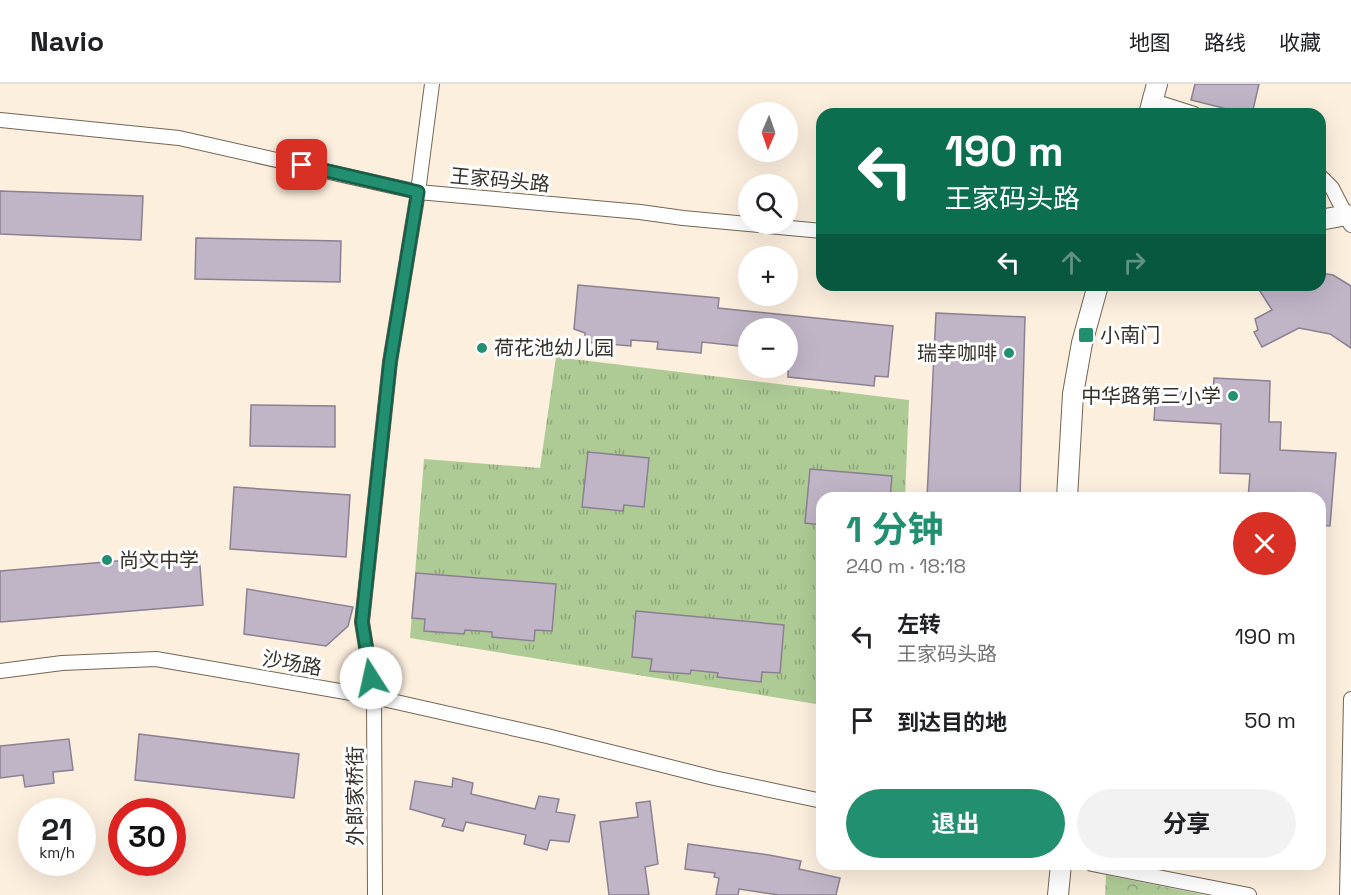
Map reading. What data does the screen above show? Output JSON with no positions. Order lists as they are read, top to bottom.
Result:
{
  "streets": {
    "street": ["王家码头路", "沙场路", "外郎家桥街"]
  },
  "crossings": [
    ["王家码头路", "外郎家桥街"],
    ["沙场路", "外郎家桥街"]
  ],
  "places": {
    "transit": ["小南门"],
    "other": [
      "荷花池幼儿园",
      "瑞幸咖啡",
      "中华路第三小学",
      "尚文中学"
    ]
  },
  "north": "bottom",
  "page": {
    "header": "Navio",
    "nav": ["地图", "路线", "收藏"],
    "map_buttons": ["+", "−"],
    "turn": ["190 m", "王家码头路"],
    "heading": ["1 分钟", "240 m · 18:18"],
    "list": [
      {
        "name": "左转",
        "note": "王家码头路",
        "value": "190 m"
      },
      {
        "name": "到达目的地",
        "value": "50 m"
      }
    ],
    "buttons": ["退出", "分享"],
    "speed": "21 km/h",
    "limit": "30"
  }
}
